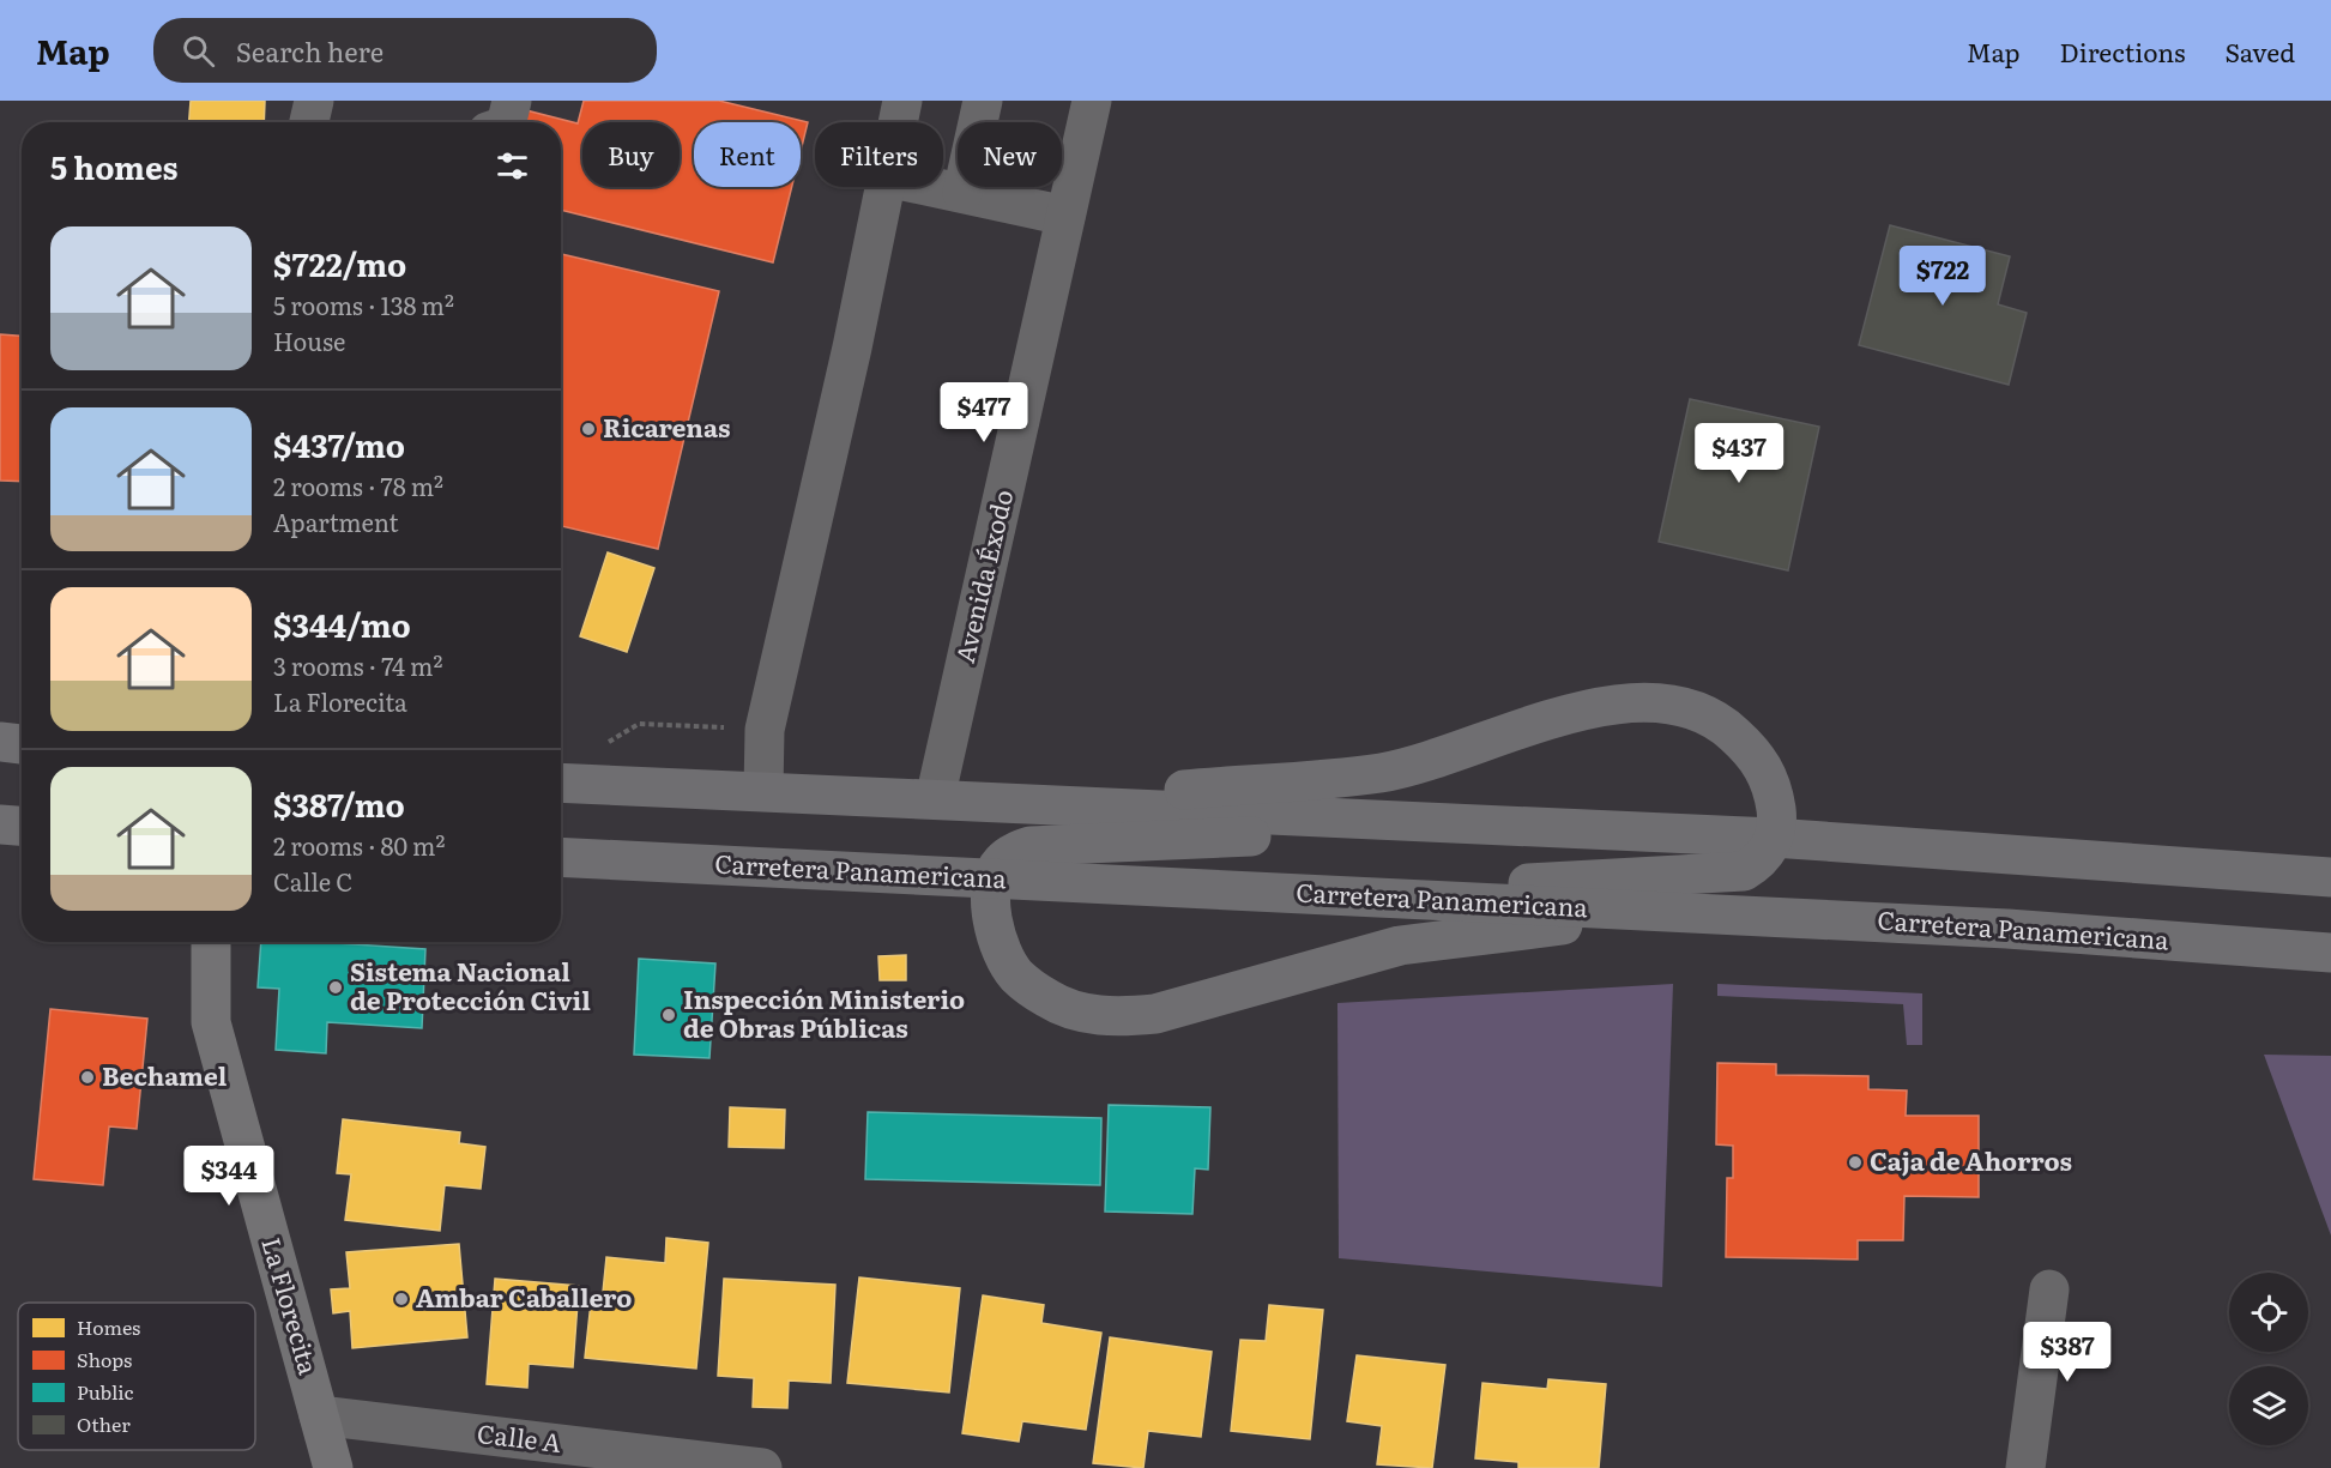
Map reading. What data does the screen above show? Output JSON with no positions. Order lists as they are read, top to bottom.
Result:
{
  "streets": {
    "highway": ["Carretera Panamericana"],
    "main road": ["La Florecita"],
    "street": ["Avenida Éxodo", "Calle A"]
  },
  "crossings": [
    ["La Florecita", "Calle A"]
  ],
  "places": [
    "Ricarenas",
    "Sistema Nacional de Protección Civil",
    "Inspección Ministerio de Obras Públicas",
    "Bechamel",
    "Caja de Ahorros",
    "Ambar Caballero"
  ],
  "legend": [
    "Homes",
    "Shops",
    "Public",
    "Other"
  ],
  "page": {
    "header": "Map",
    "search": "Search here",
    "nav": ["Map", "Directions", "Saved"],
    "chip": [
      "Buy",
      "Rent",
      "Filters",
      "New"
    ],
    "heading": "5 homes",
    "list": [
      {
        "name": "$722/mo",
        "note": "5 rooms · 138 m² · House"
      },
      {
        "name": "$437/mo",
        "note": "2 rooms · 78 m² · Apartment"
      },
      {
        "name": "$344/mo",
        "note": "3 rooms · 74 m² · La Florecita"
      },
      {
        "name": "$387/mo",
        "note": "2 rooms · 80 m² · Calle C"
      }
    ],
    "price": [
      "$722",
      "$477",
      "$437",
      "$344",
      "$387"
    ]
  }
}
